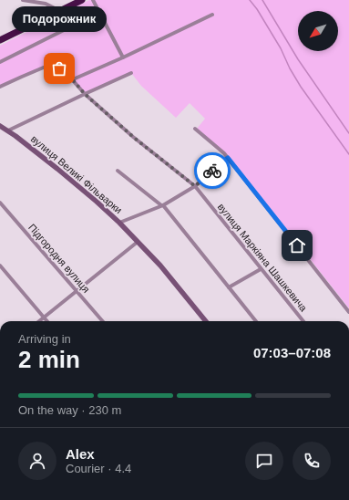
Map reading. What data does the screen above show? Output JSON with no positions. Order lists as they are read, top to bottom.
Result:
{
  "streets": {
    "street": ["вулиця Великі Фільварки", "вулиця Маркіяна Шашкевича", "Підгородня вулиця"]
  },
  "places": ["Подорожник"],
  "north": "bottom left",
  "page": {
    "bubble": "Подорожник",
    "heading": ["2 min", "Arriving in", "07:03–07:08"],
    "panel": ["Alex", "Courier · 4.4"],
    "bar": "On the way · 230 m"
  }
}
